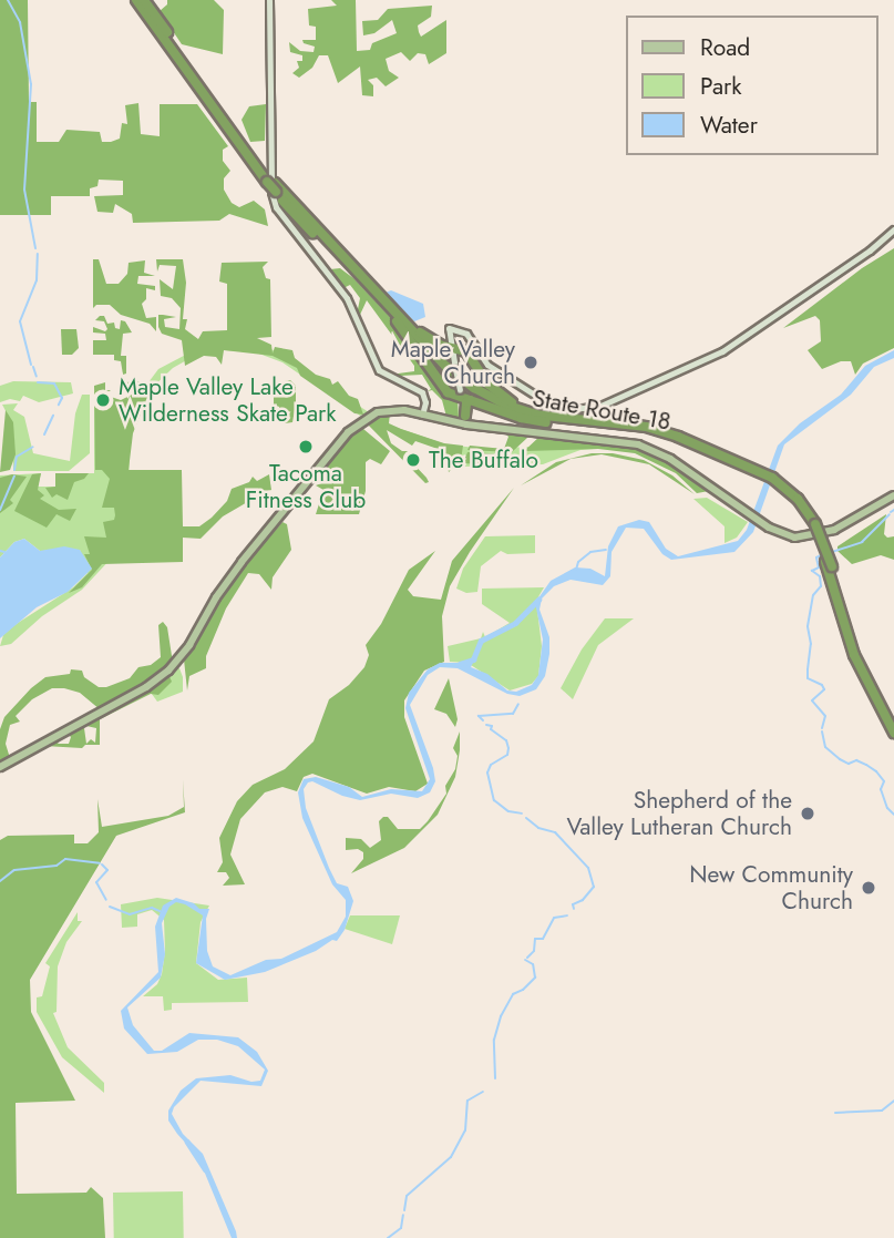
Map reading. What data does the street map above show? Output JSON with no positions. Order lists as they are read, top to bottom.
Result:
{
  "streets": {
    "highway": ["State Route 18"]
  },
  "places": [
    "Maple Valley Church",
    "Maple Valley Lake Wilderness Skate Park",
    "Tacoma Fitness Club",
    "The Buffalo",
    "Shepherd of the Valley Lutheran Church",
    "New Community Church"
  ],
  "legend": ["Road", "Park", "Water"]
}
